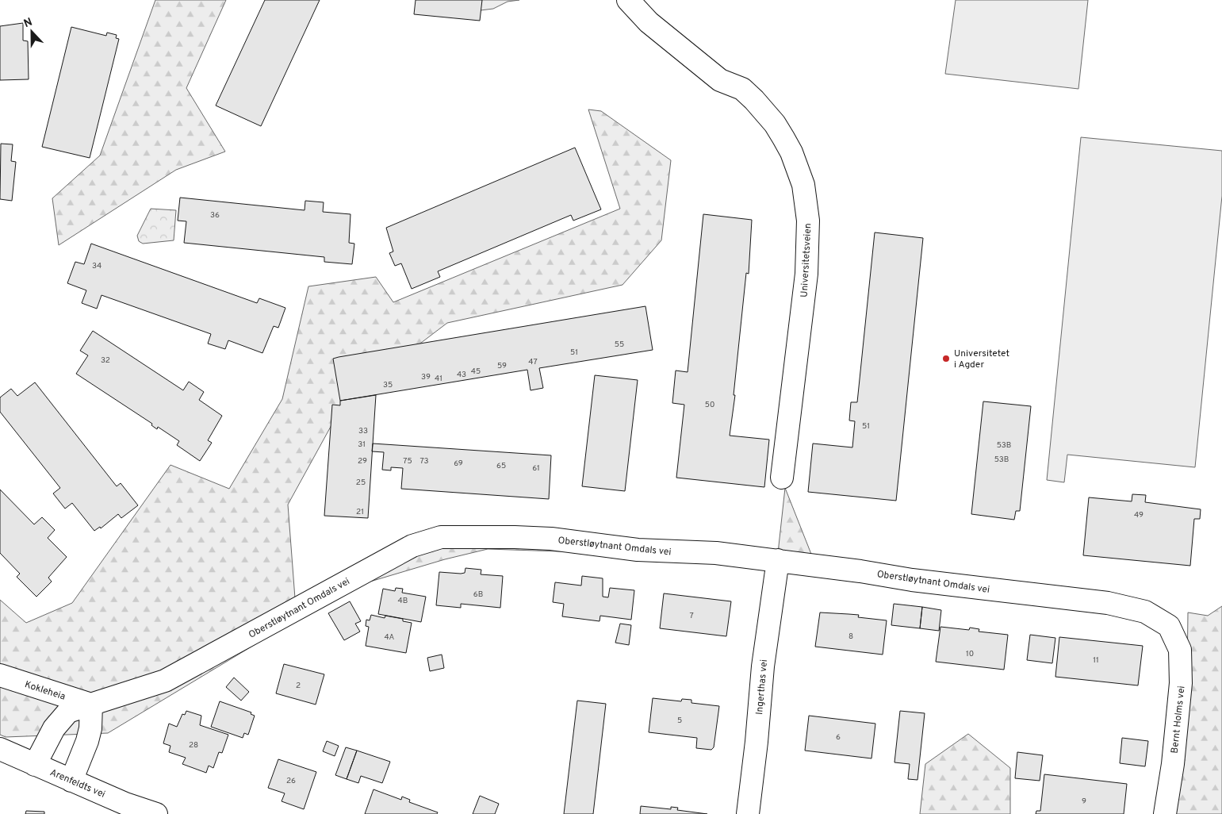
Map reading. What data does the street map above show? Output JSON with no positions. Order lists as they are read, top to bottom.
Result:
{
  "streets": {
    "street": [
      "Universitetsveien",
      "Oberstløytnant Omdals vei",
      "Ingerthas vei",
      "Kokleheia",
      "Bernt Holms vei",
      "Arenfeldts vei"
    ]
  },
  "crossings": [
    ["Oberstløytnant Omdals vei", "Ingerthas vei"],
    ["Oberstløytnant Omdals vei", "Kokleheia"],
    ["Oberstløytnant Omdals vei", "Bernt Holms vei"],
    ["Oberstløytnant Omdals vei", "Arenfeldts vei"]
  ],
  "places": ["Universitetet i Agder"],
  "house_numbers": [
    "36",
    "34",
    "55",
    "51",
    "32",
    "47",
    "59",
    "45",
    "43",
    "39",
    "41",
    "35",
    "50",
    "51",
    "33",
    "31",
    "53B",
    "53B",
    "29",
    "75",
    "73",
    "69",
    "65",
    "61",
    "25",
    "21",
    "49",
    "6B",
    "4B",
    "7",
    "8",
    "4A",
    "10",
    "11",
    "2",
    "5",
    "6",
    "28",
    "26",
    "9"
  ],
  "north": "top"
}
